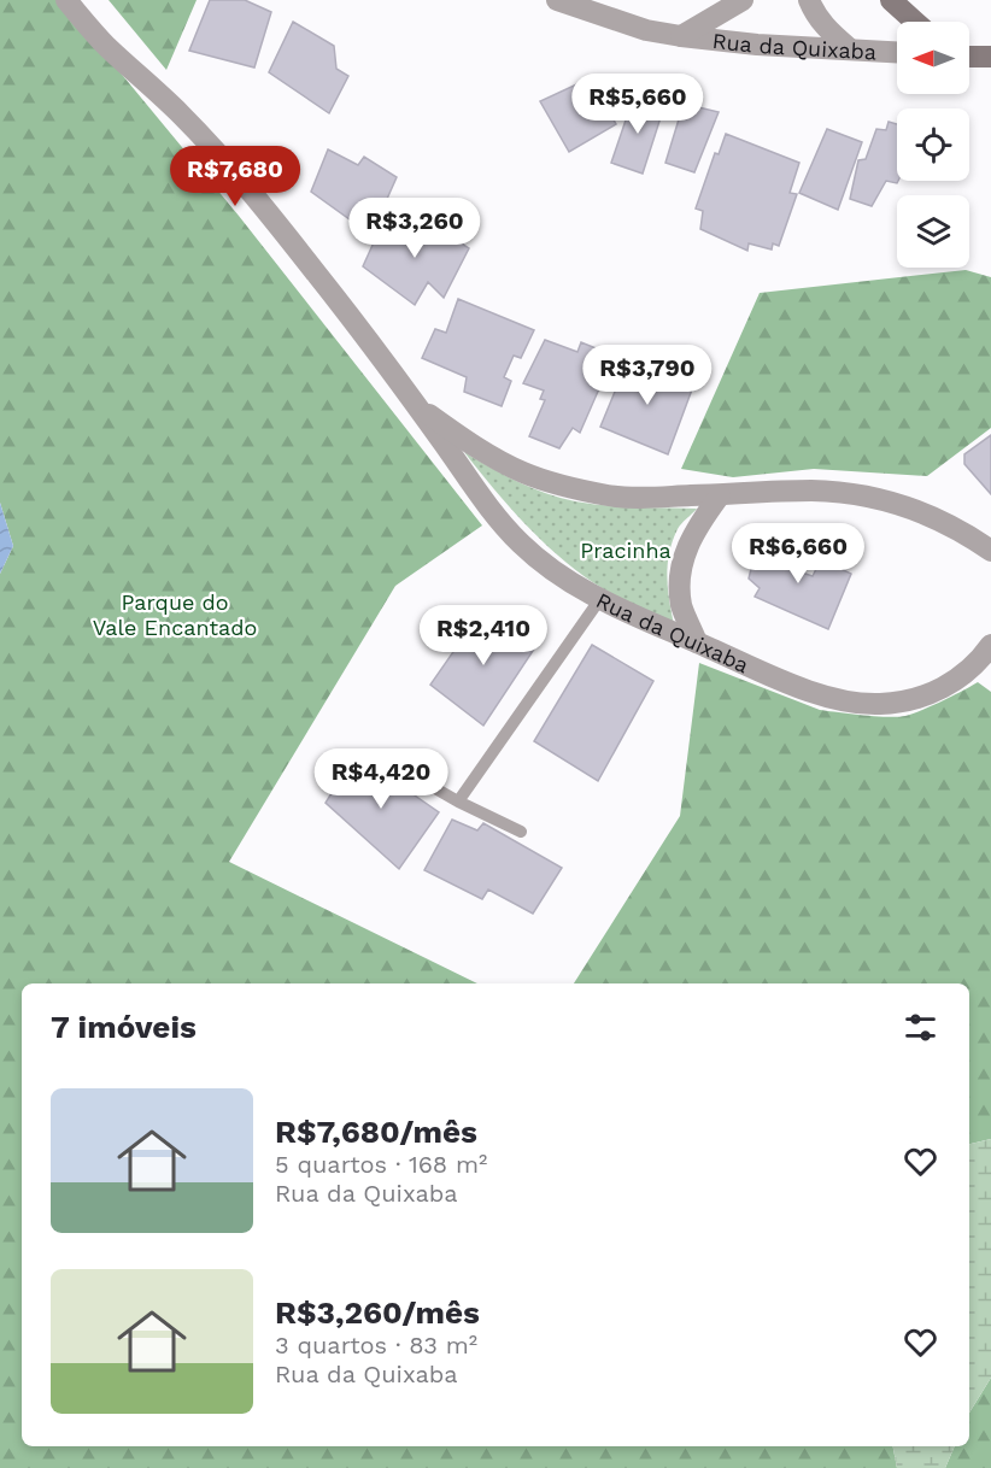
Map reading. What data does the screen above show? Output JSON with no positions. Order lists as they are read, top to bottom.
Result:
{
  "streets": {
    "street": ["Rua da Quixaba"]
  },
  "parks": ["Pracinha", "Parque do Vale Encantado"],
  "north": "left",
  "page": {
    "price": [
      "R$5,660",
      "R$7,680",
      "R$3,260",
      "R$3,790",
      "R$6,660",
      "R$2,410",
      "R$4,420"
    ],
    "heading": "7 imóveis",
    "list": [
      {
        "name": "R$7,680/mês",
        "note": "5 quartos · 168 m² · Rua da Quixaba"
      },
      {
        "name": "R$3,260/mês",
        "note": "3 quartos · 83 m² · Rua da Quixaba"
      }
    ]
  }
}
